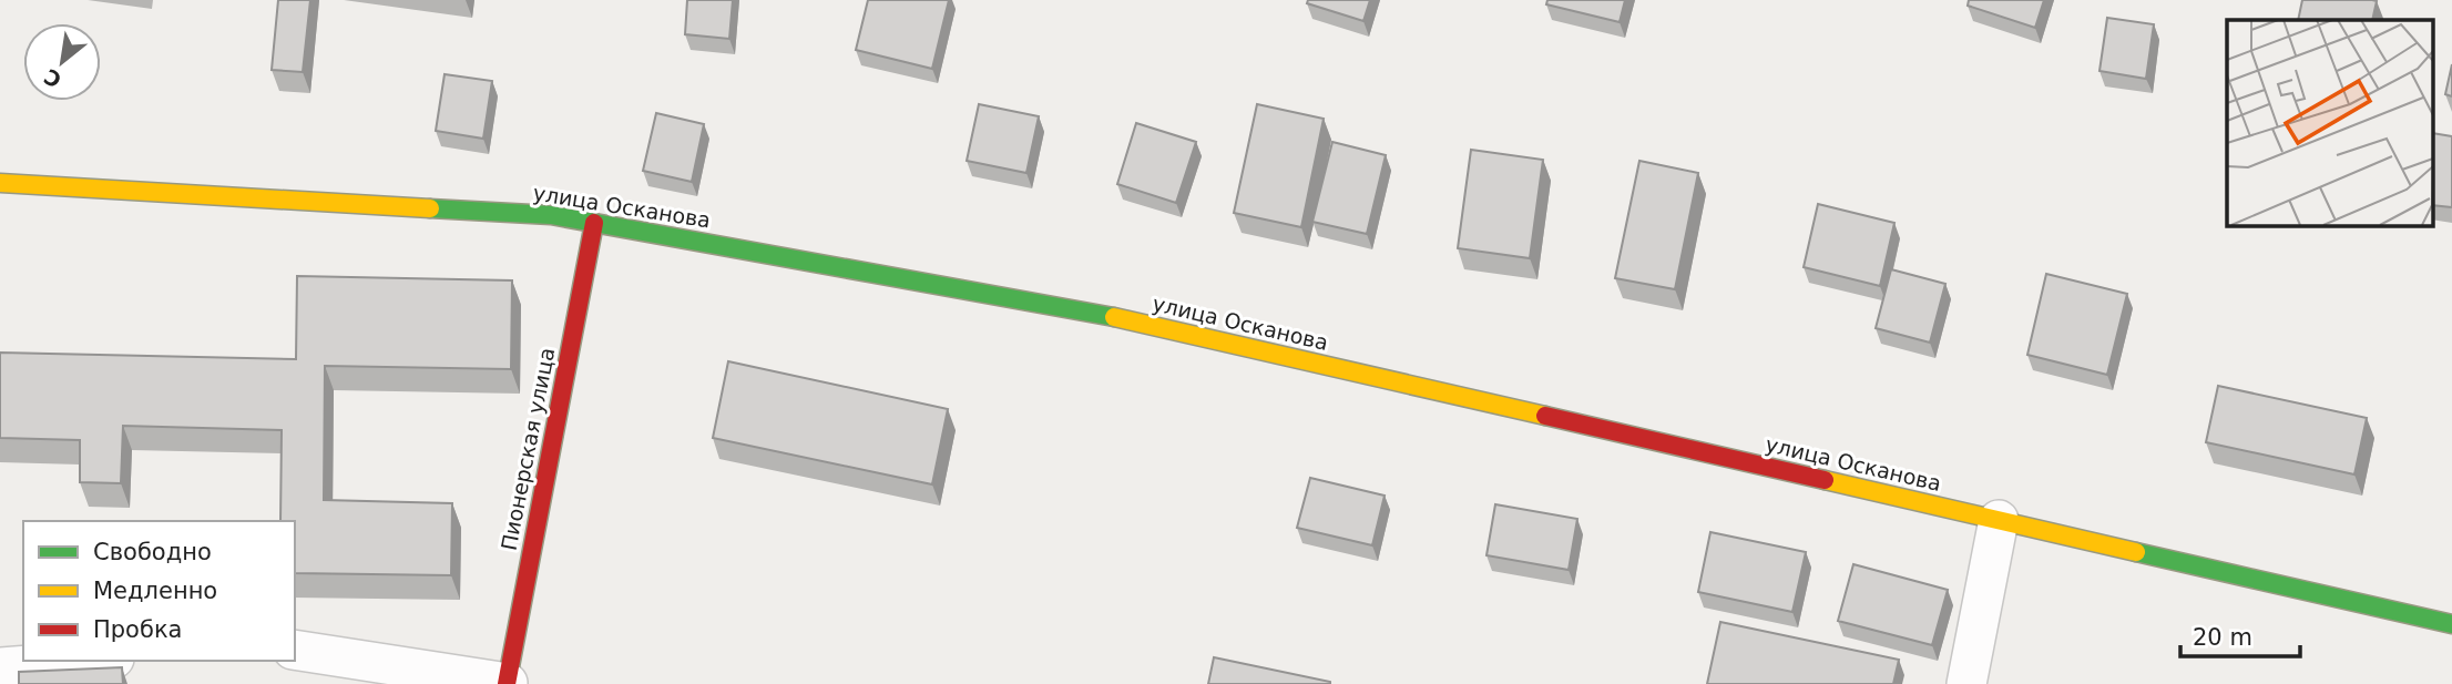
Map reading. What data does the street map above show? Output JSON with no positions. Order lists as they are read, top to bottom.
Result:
{
  "streets": {
    "main road": ["улица Осканова", "Пионерская улица"]
  },
  "crossings": [
    ["улица Осканова", "Пионерская улица"]
  ],
  "legend": ["Свободно", "Медленно", "Пробка"],
  "scale_bar": "20 m",
  "north": "bottom left"
}
